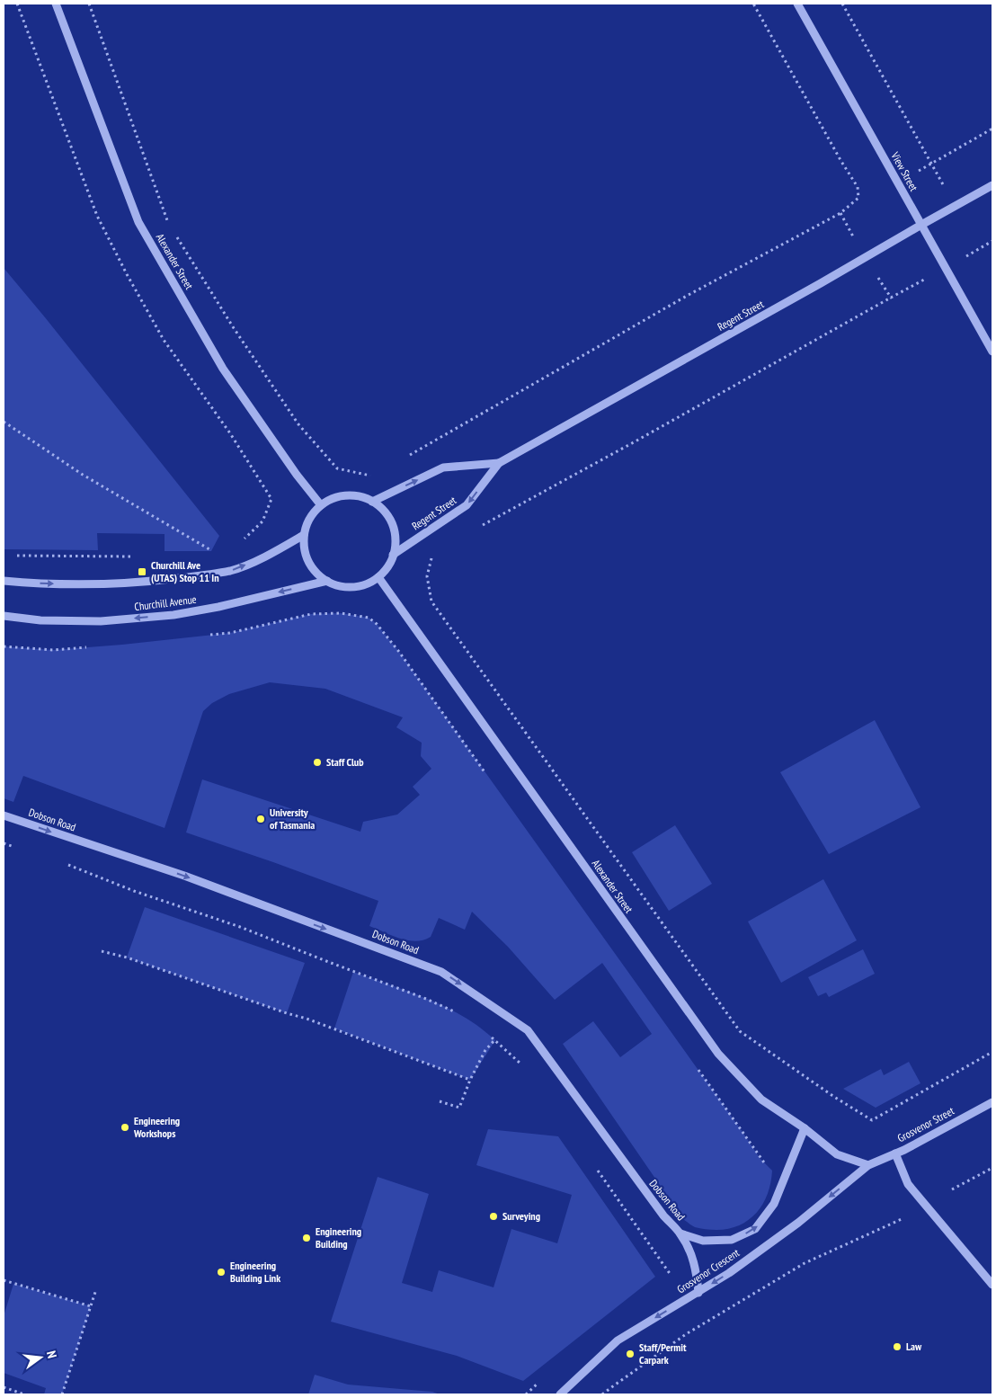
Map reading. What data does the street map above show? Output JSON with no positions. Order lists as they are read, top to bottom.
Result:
{
  "streets": {
    "street": [
      "View Street",
      "Alexander Street",
      "Regent Street",
      "Churchill Avenue",
      "Dobson Road",
      "Grosvenor Street",
      "Grosvenor Crescent"
    ]
  },
  "crossings": [
    ["View Street", "Regent Street"],
    ["Alexander Street", "Regent Street"],
    ["Alexander Street", "Churchill Avenue"],
    ["Alexander Street", "Dobson Road"],
    ["Alexander Street", "Grosvenor Street"],
    ["Alexander Street", "Grosvenor Crescent"],
    ["Regent Street", "Churchill Avenue"],
    ["Dobson Road", "Grosvenor Crescent"],
    ["Grosvenor Street", "Grosvenor Crescent"]
  ],
  "one_way": ["Dobson Road", "Grosvenor Crescent"],
  "places": {
    "transit": ["Churchill Ave (UTAS) Stop 11 In"],
    "other": [
      "Staff Club",
      "University of Tasmania",
      "Engineering Workshops",
      "Surveying",
      "Engineering Building",
      "Engineering Building Link",
      "Law",
      "Staff/Permit Carpark"
    ]
  },
  "north": "right"
}
